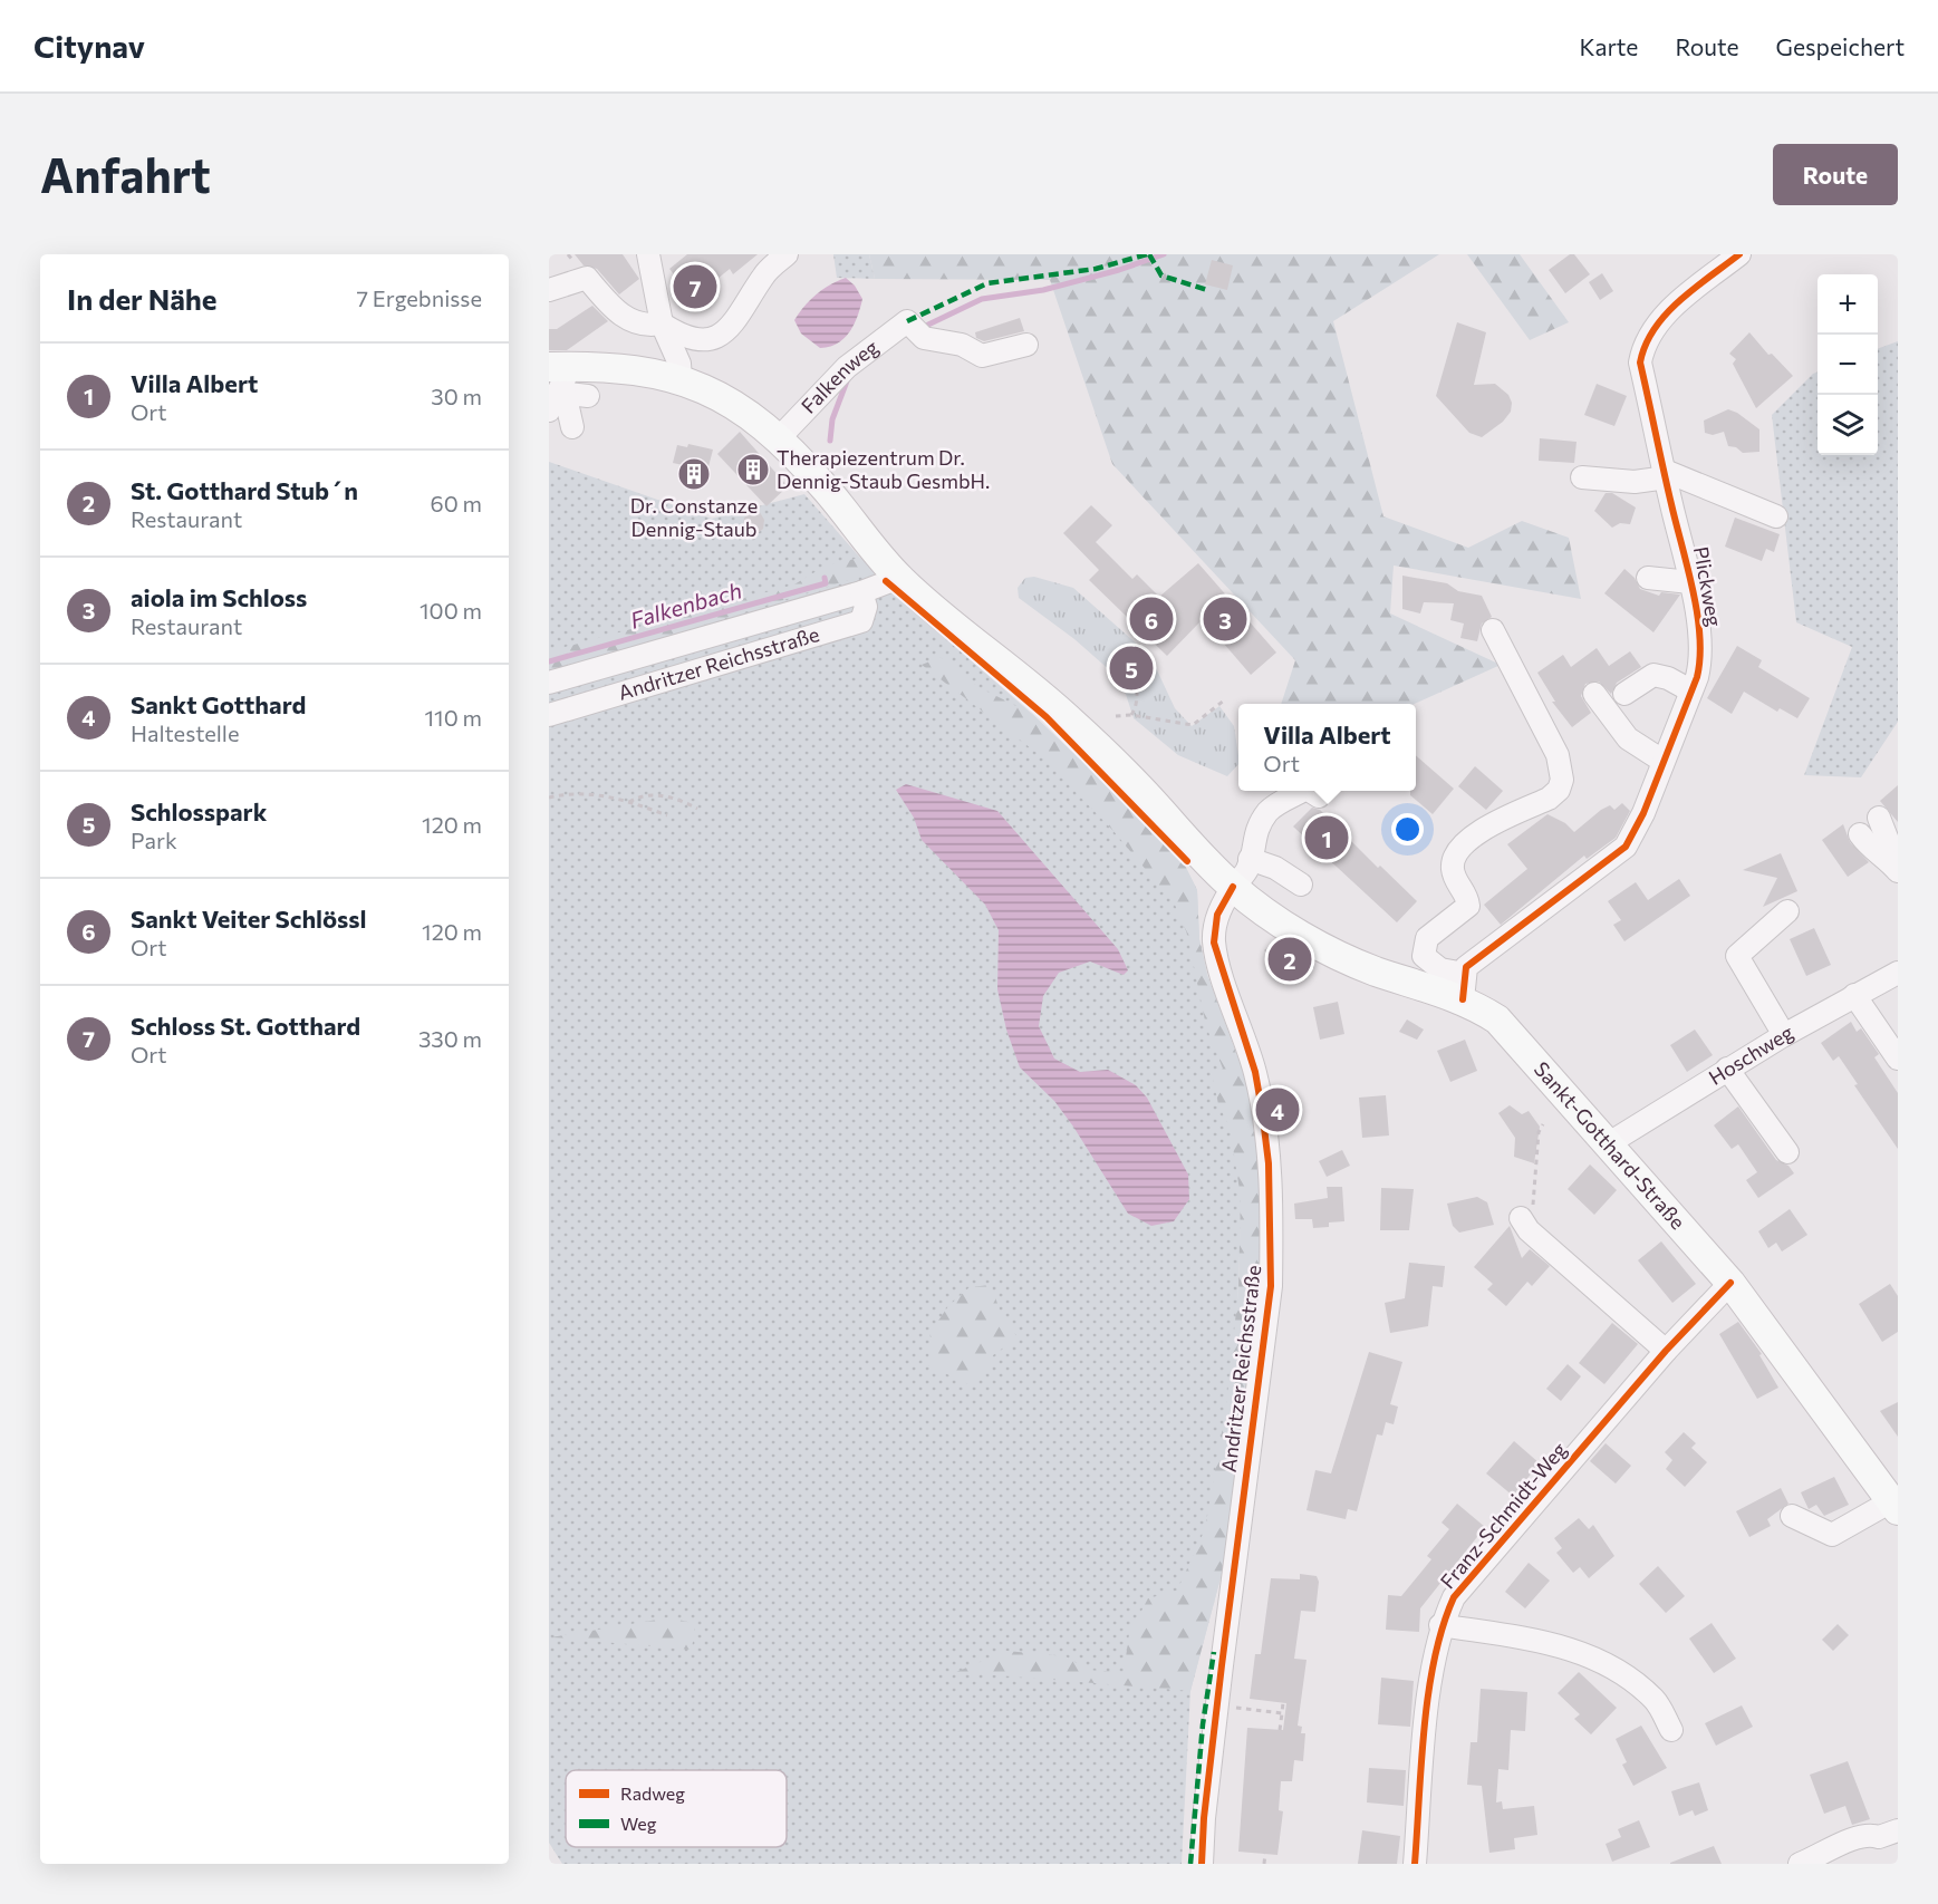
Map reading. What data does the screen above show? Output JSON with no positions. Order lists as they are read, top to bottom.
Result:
{
  "streets": {
    "main road": ["Sankt-Gotthard-Straße"],
    "street": [
      "Falkenweg",
      "Plickweg",
      "Andritzer Reichsstraße",
      "Hoschweg",
      "Franz-Schmidt-Weg"
    ]
  },
  "crossings": [
    ["Plickweg", "Sankt-Gotthard-Straße"],
    ["Andritzer Reichsstraße", "Sankt-Gotthard-Straße"],
    ["Hoschweg", "Sankt-Gotthard-Straße"],
    ["Sankt-Gotthard-Straße", "Franz-Schmidt-Weg"]
  ],
  "water": ["Falkenbach"],
  "places": {
    "building": ["Therapiezentrum Dr. Dennig-Staub GesmbH.", "Dr. Constanze Dennig-Staub"]
  },
  "legend": ["Radweg", "Weg"],
  "page": {
    "header": "Citynav",
    "nav": ["Karte", "Route", "Gespeichert"],
    "buttons": "Route",
    "title": "Anfahrt",
    "heading": ["In der Nähe", "7 Ergebnisse"],
    "pins": [
      "7",
      "3",
      "6",
      "5",
      "1",
      "2",
      "4"
    ],
    "map_buttons": ["+", "−"],
    "list": [
      {
        "mark": "1",
        "name": "Villa Albert",
        "note": "Ort",
        "value": "30 m"
      },
      {
        "mark": "2",
        "name": "St. Gotthard Stub´n",
        "note": "Restaurant",
        "value": "60 m"
      },
      {
        "mark": "3",
        "name": "aiola im Schloss",
        "note": "Restaurant",
        "value": "100 m"
      },
      {
        "mark": "4",
        "name": "Sankt Gotthard",
        "note": "Haltestelle",
        "value": "110 m"
      },
      {
        "mark": "5",
        "name": "Schlosspark",
        "note": "Park",
        "value": "120 m"
      },
      {
        "mark": "6",
        "name": "Sankt Veiter Schlössl",
        "note": "Ort",
        "value": "120 m"
      },
      {
        "mark": "7",
        "name": "Schloss St. Gotthard",
        "note": "Ort",
        "value": "330 m"
      }
    ],
    "popup": ["Villa Albert", "Ort"]
  }
}
